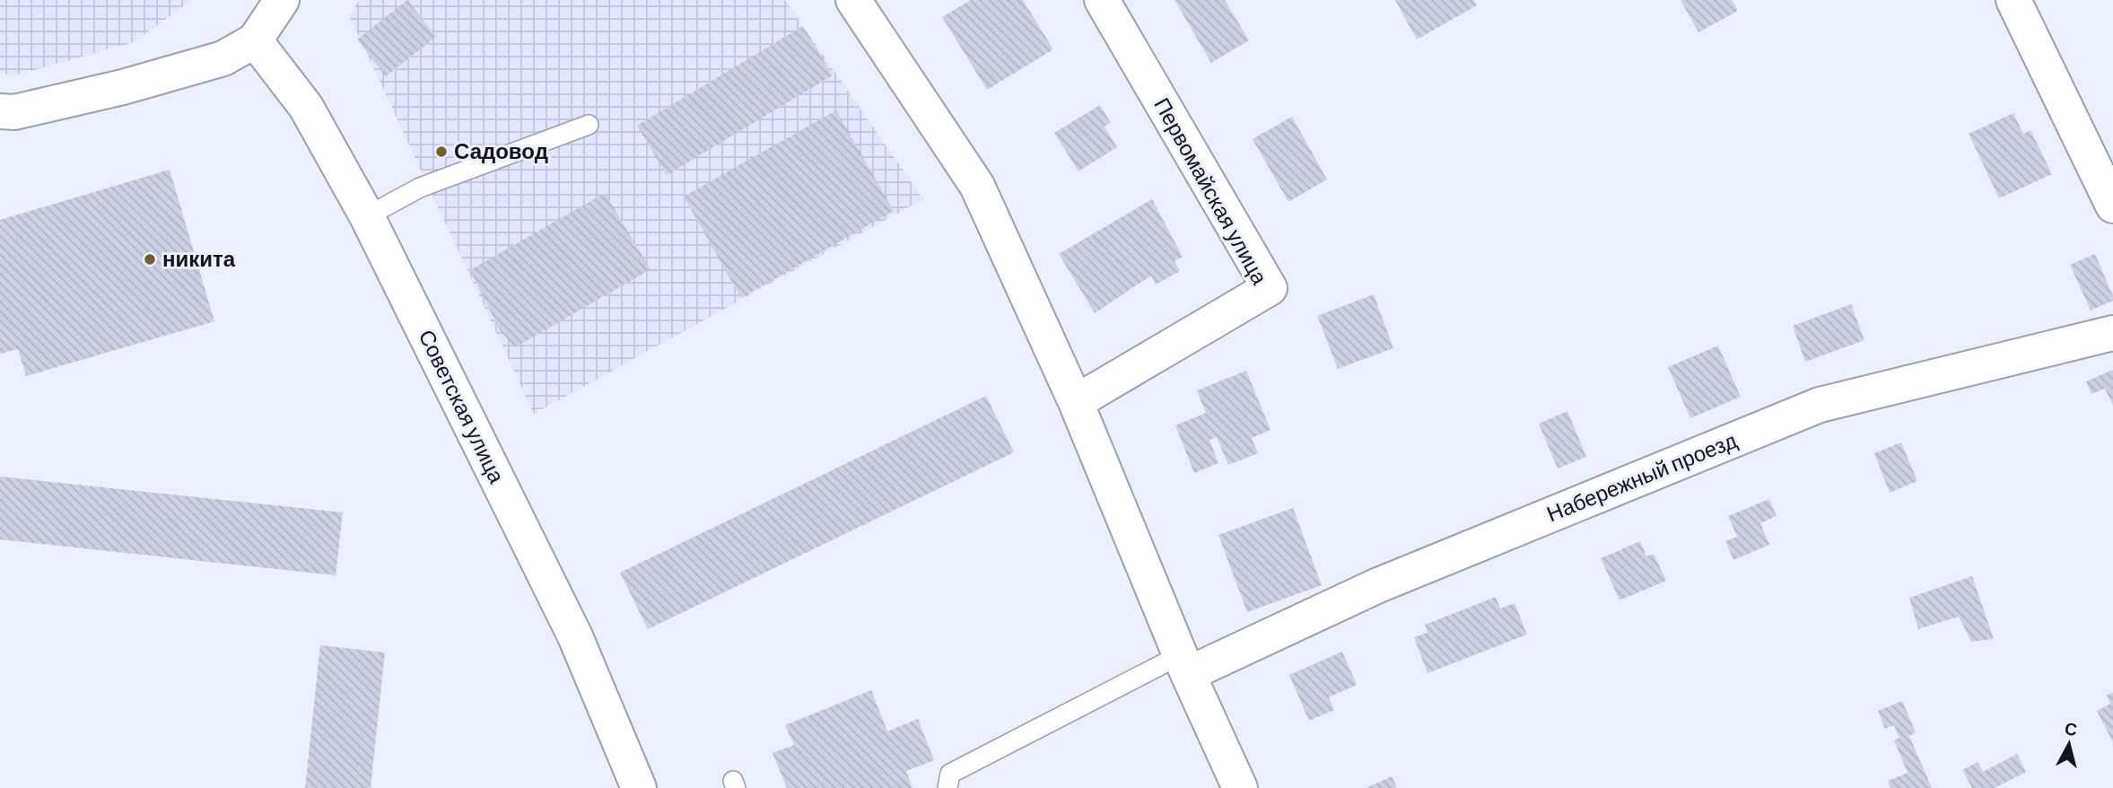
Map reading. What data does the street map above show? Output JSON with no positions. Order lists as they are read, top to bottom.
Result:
{
  "streets": {
    "street": ["Первомайская улица", "Советская улица", "Набережный проезд"]
  },
  "places": ["Садовод", "никита"],
  "north": "top"
}
